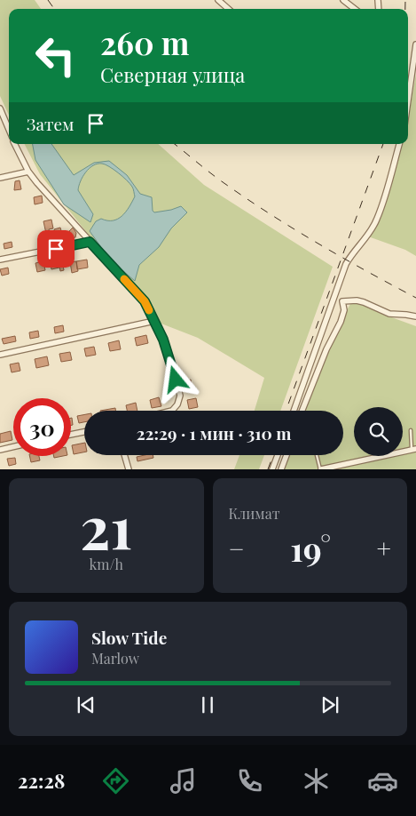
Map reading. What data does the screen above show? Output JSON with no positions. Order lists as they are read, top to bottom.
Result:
{
  "page": {
    "turn": ["260 m", "Северная улица"],
    "then": "Затем",
    "limit": "30",
    "trip": "22:29 · 1 мин · 310 m",
    "tile": [
      ["21", "km/h"],
      "Климат"
    ],
    "heat": ["−", "19°", "+"],
    "song": ["Slow Tide", "Marlow"],
    "tabs": "22:28"
  }
}
